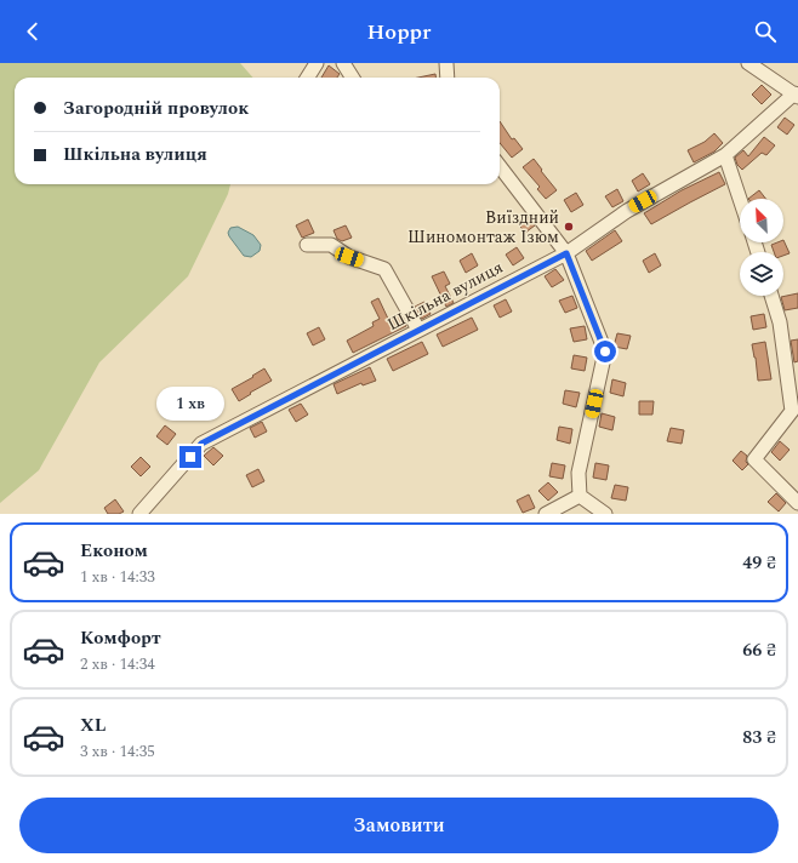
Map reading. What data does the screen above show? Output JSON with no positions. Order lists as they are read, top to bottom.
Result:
{
  "streets": {
    "street": ["Шкільна вулиця"]
  },
  "places": ["Виїздний Шиномонтаж Ізюм"],
  "north": "top left",
  "page": {
    "header": "Hoppr",
    "banner": ["Загородній провулок", "Шкільна вулиця"],
    "bubble": "1 хв",
    "list": [
      {
        "name": "Економ",
        "note": "1 хв · 14:33",
        "value": "49 ₴"
      },
      {
        "name": "Комфорт",
        "note": "2 хв · 14:34",
        "value": "66 ₴"
      },
      {
        "name": "XL",
        "note": "3 хв · 14:35",
        "value": "83 ₴"
      }
    ],
    "buttons": "Замовити"
  }
}
